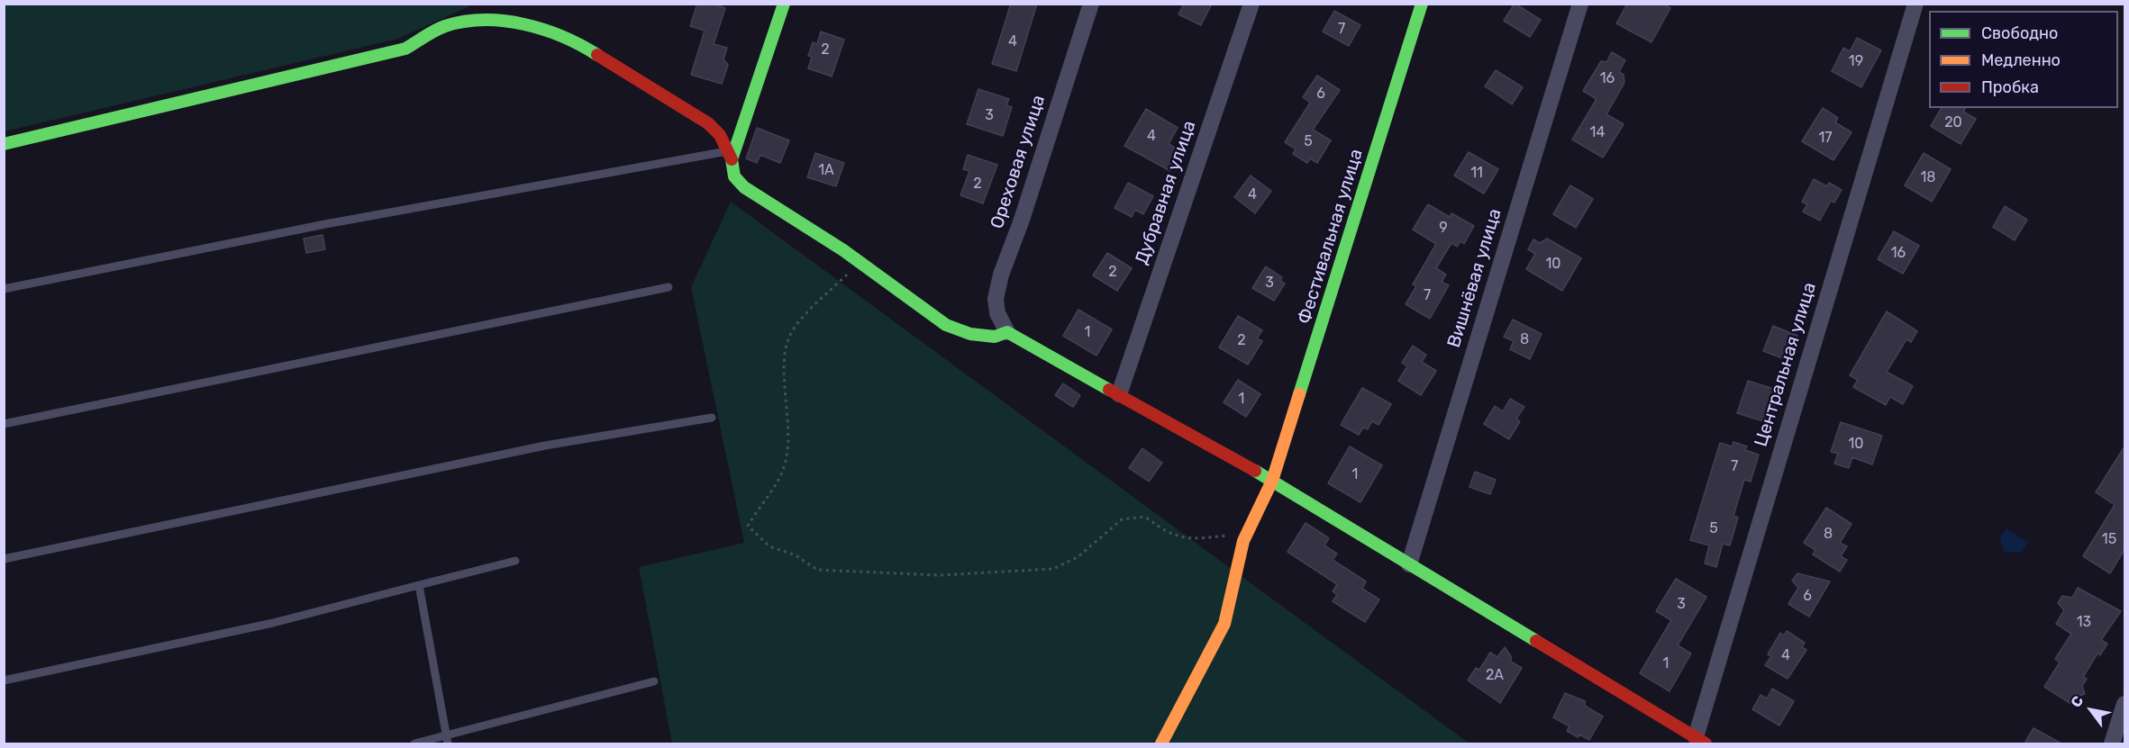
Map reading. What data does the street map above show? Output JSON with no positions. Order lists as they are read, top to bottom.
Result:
{
  "streets": {
    "street": [
      "Ореховая улица",
      "Дубравная улица",
      "Фестивальная улица",
      "Вишнёвая улица",
      "Центральная улица"
    ]
  },
  "house_numbers": [
    "7",
    "4",
    "2",
    "19",
    "16",
    "6",
    "3",
    "20",
    "14",
    "4",
    "17",
    "5",
    "1А",
    "11",
    "18",
    "2",
    "4",
    "9",
    "16",
    "10",
    "2",
    "3",
    "7",
    "1",
    "8",
    "2",
    "1",
    "10",
    "7",
    "1",
    "5",
    "8",
    "15",
    "6",
    "3",
    "13",
    "4",
    "1",
    "2А"
  ],
  "legend": ["Свободно", "Медленно", "Пробка"],
  "north": "top left"
}
